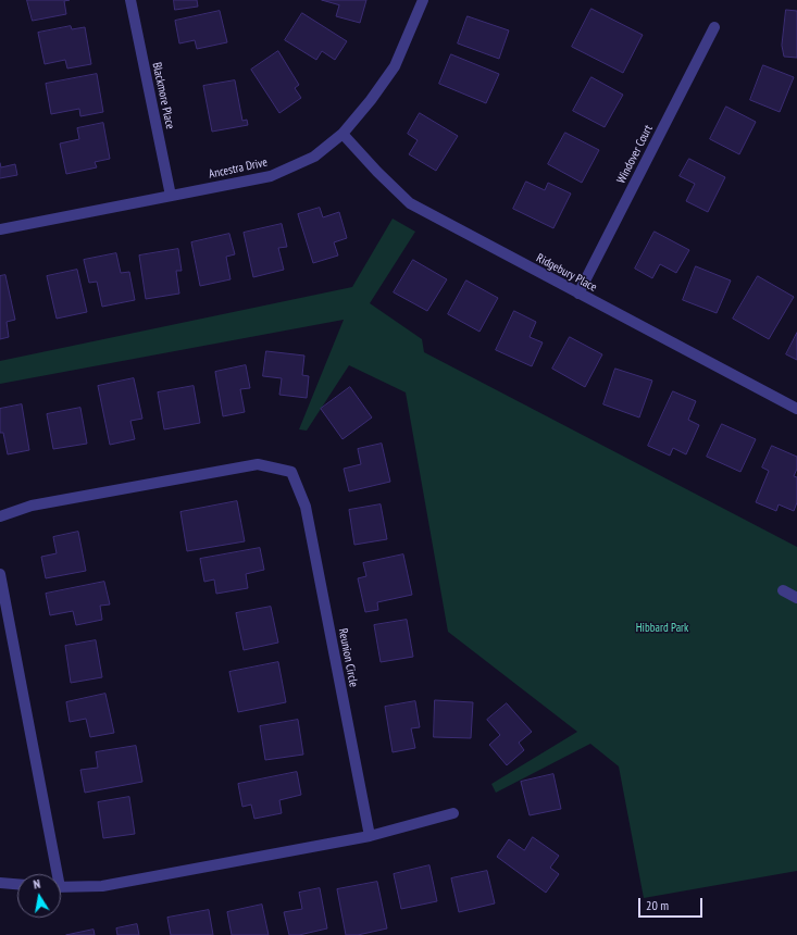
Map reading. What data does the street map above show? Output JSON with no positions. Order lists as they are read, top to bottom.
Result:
{
  "streets": {
    "street": [
      "Blackmore Place",
      "Windover Court",
      "Ancestra Drive",
      "Ridgebury Place",
      "Reunion Circle"
    ]
  },
  "crossings": [
    ["Blackmore Place", "Ancestra Drive"],
    ["Windover Court", "Ridgebury Place"],
    ["Ancestra Drive", "Ridgebury Place"]
  ],
  "parks": ["Hibbard Park"],
  "scale_bar": "20 m",
  "north": "top"
}
